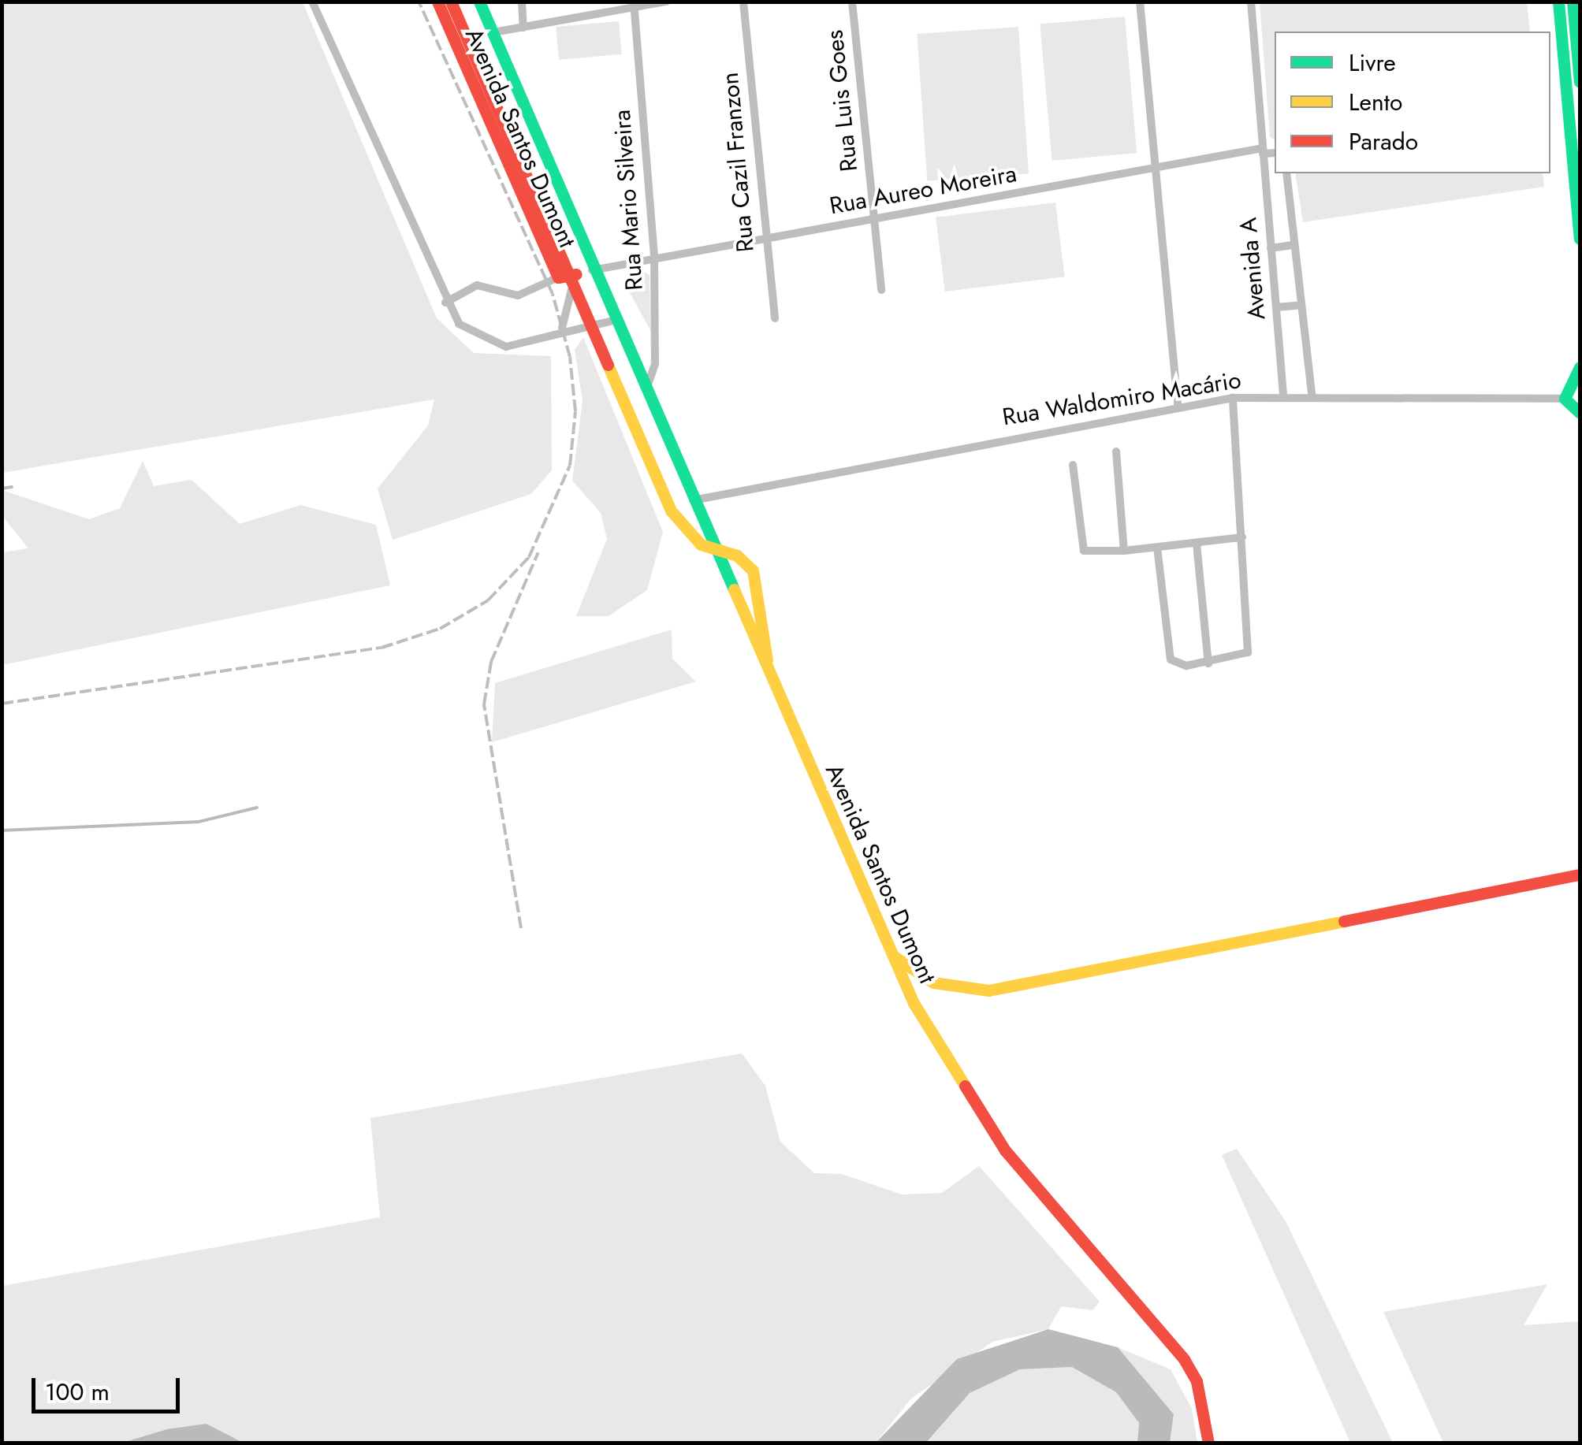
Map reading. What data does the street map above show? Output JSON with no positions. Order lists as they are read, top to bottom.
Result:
{
  "streets": {
    "main road": ["Avenida Santos Dumont"],
    "street": [
      "Rua Luis Goes",
      "Rua Cazil Franzon",
      "Rua Aureo Moreira",
      "Rua Mario Silveira",
      "Avenida A",
      "Rua Waldomiro Macário"
    ]
  },
  "crossings": [
    ["Rua Luis Goes", "Rua Aureo Moreira"],
    ["Avenida Santos Dumont", "Rua Aureo Moreira"],
    ["Avenida Santos Dumont", "Rua Mario Silveira"],
    ["Avenida Santos Dumont", "Rua Waldomiro Macário"],
    ["Rua Cazil Franzon", "Rua Aureo Moreira"],
    ["Rua Aureo Moreira", "Rua Mario Silveira"],
    ["Rua Aureo Moreira", "Avenida A"],
    ["Avenida A", "Rua Waldomiro Macário"]
  ],
  "legend": ["Livre", "Lento", "Parado"],
  "scale_bar": "100 m"
}
